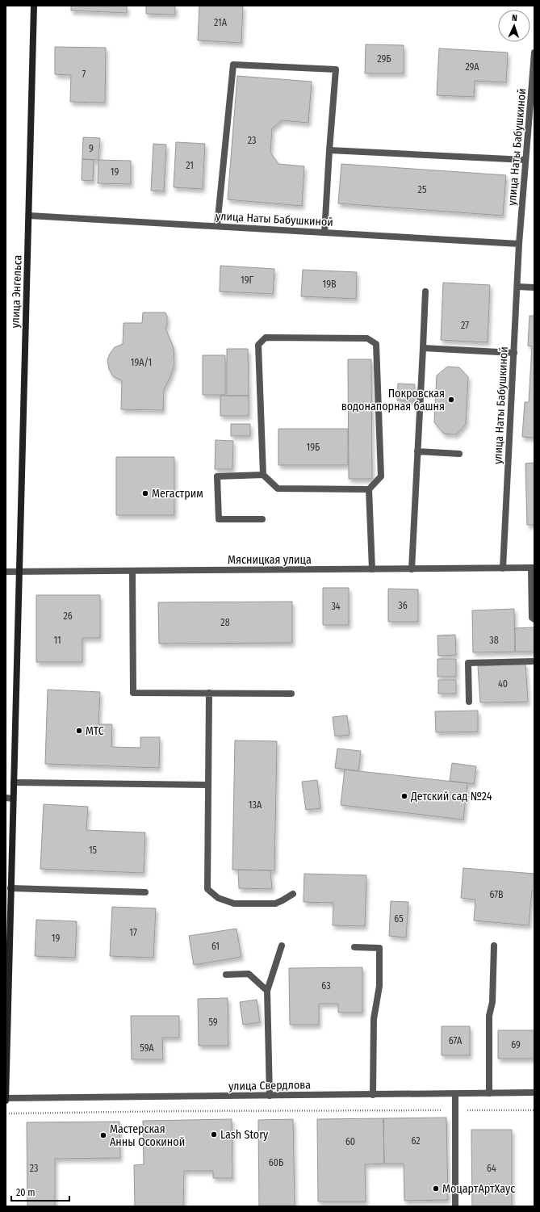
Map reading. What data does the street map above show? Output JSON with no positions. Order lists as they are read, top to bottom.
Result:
{
  "streets": {
    "main road": ["улица Энгельса"],
    "street": ["улица Наты Бабушкиной", "Мясницкая улица", "улица Свердлова"]
  },
  "crossings": [
    ["улица Наты Бабушкиной", "улица Энгельса"],
    ["улица Наты Бабушкиной", "Мясницкая улица"],
    ["улица Энгельса", "Мясницкая улица"],
    ["улица Энгельса", "улица Свердлова"]
  ],
  "places": [
    "Покровская водонапорная башня",
    "Мегастрим",
    "МТС",
    "Детский сад №24",
    "Lash Story",
    "Мастерская Анны Осокиной",
    "МоцартАртХаус"
  ],
  "house_numbers": [
    "21А",
    "29Б",
    "29А",
    "7",
    "23",
    "9",
    "21",
    "19",
    "25",
    "19Г",
    "19В",
    "27",
    "19А/1",
    "19Б",
    "36",
    "34",
    "26",
    "28",
    "11",
    "38",
    "40",
    "13А",
    "15",
    "67В",
    "65",
    "17",
    "19",
    "61",
    "63",
    "59",
    "67А",
    "69",
    "59А",
    "62",
    "60",
    "60Б",
    "23",
    "64"
  ],
  "scale_bar": "20 m",
  "north": "top"
}
